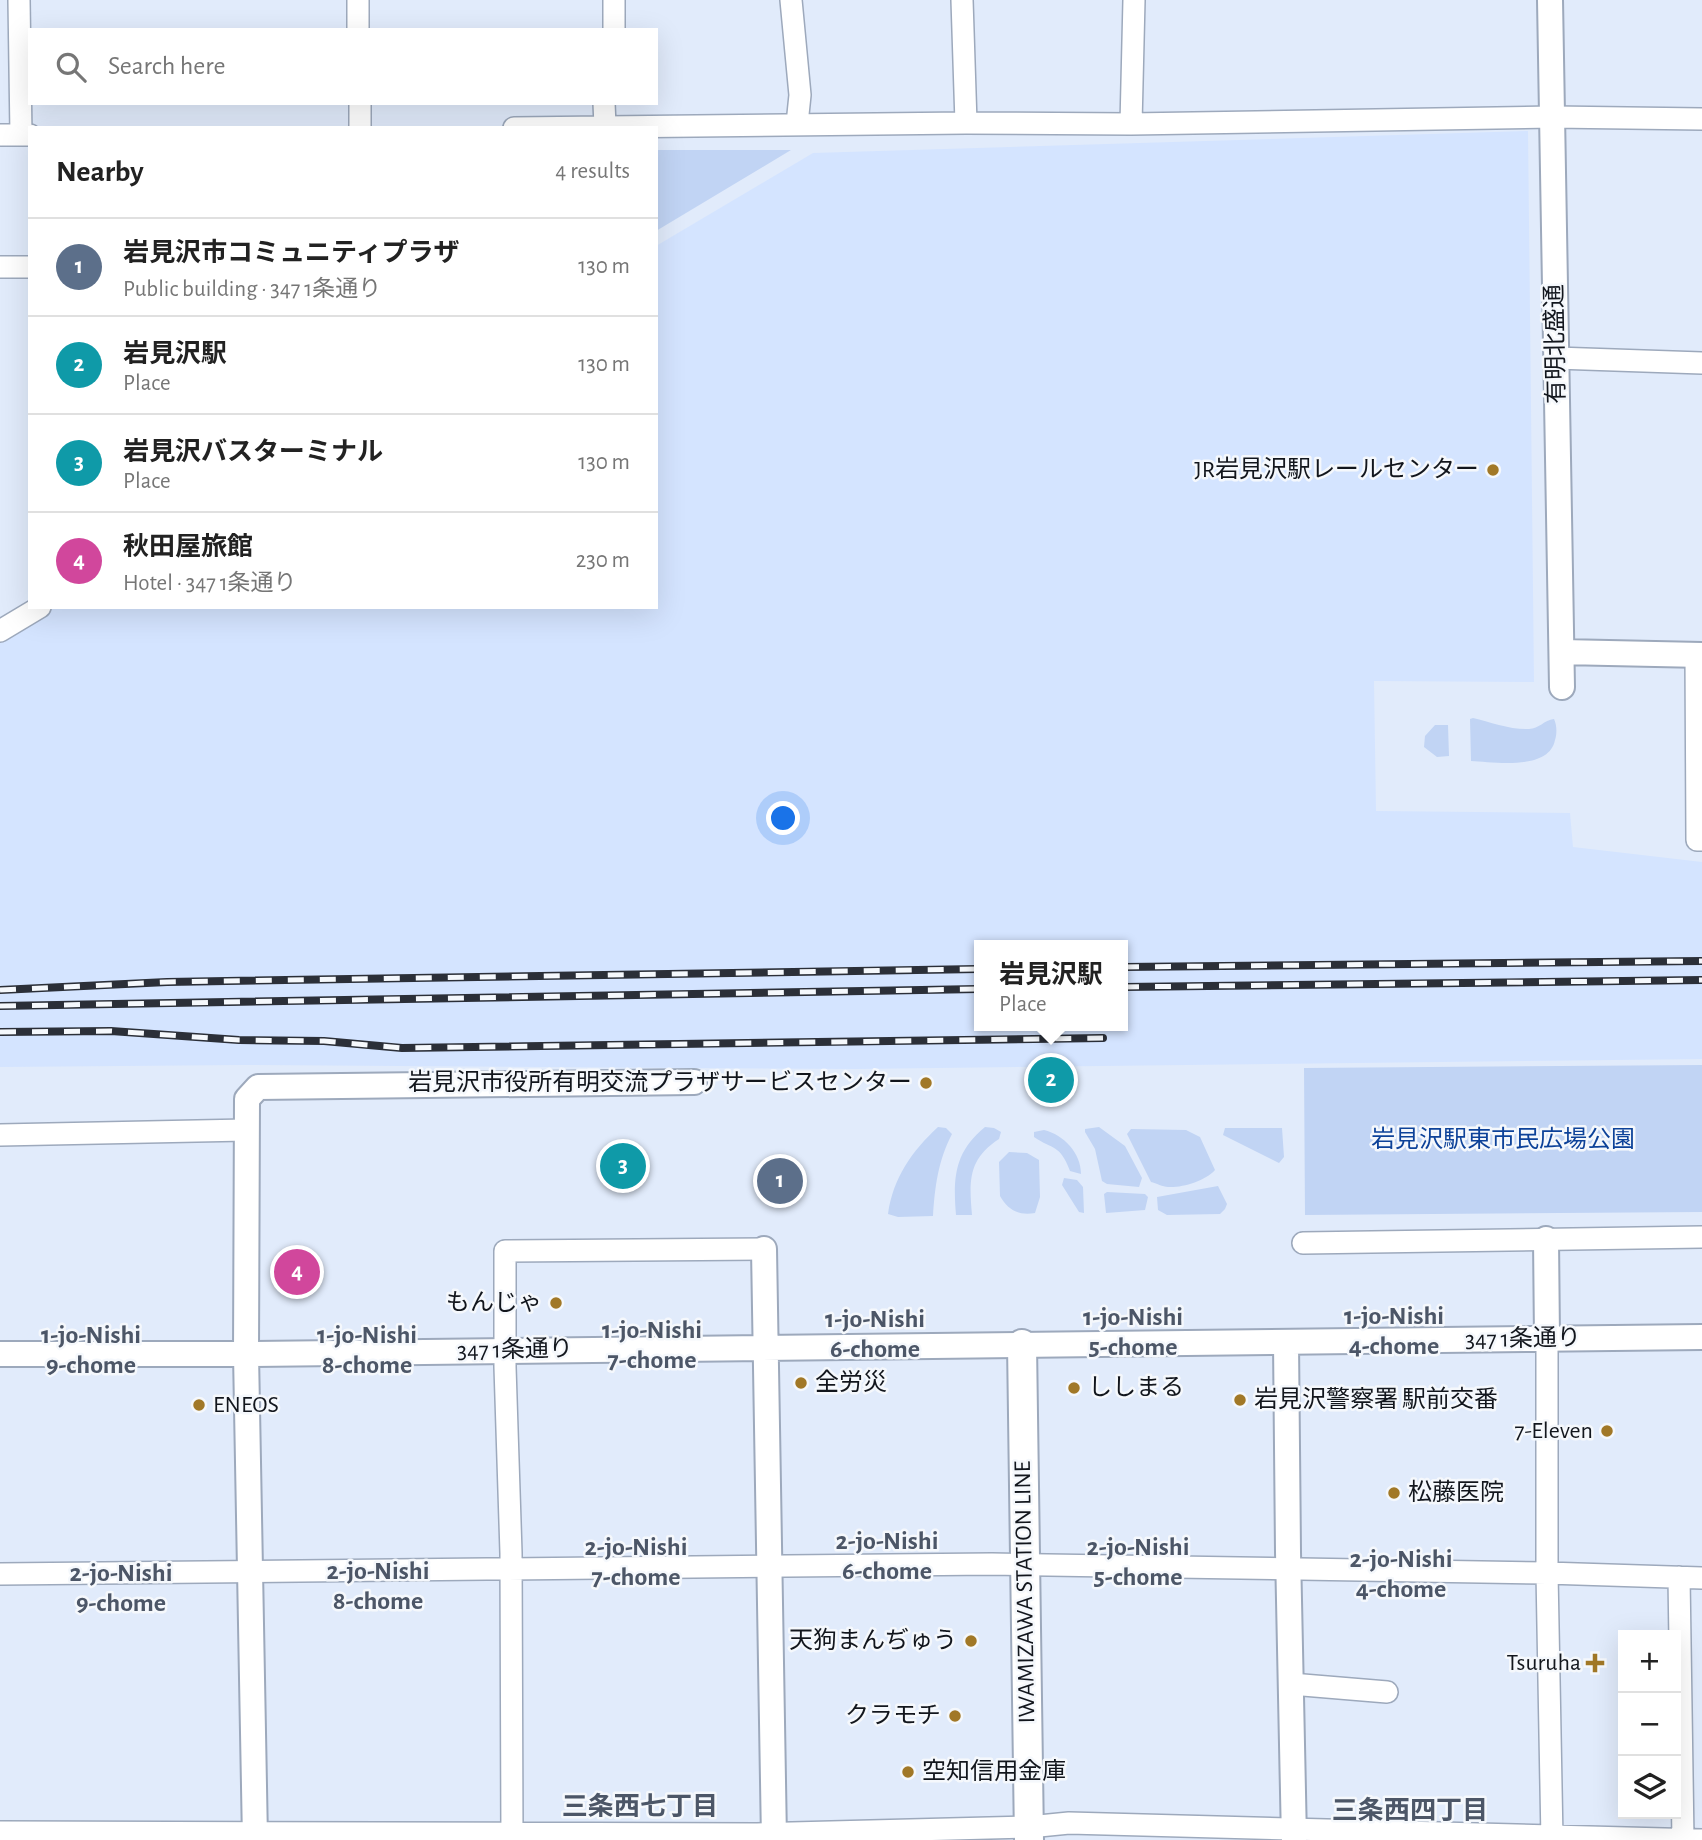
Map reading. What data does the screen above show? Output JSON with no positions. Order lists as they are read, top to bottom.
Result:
{
  "streets": {
    "main road": ["IWAMIZAWA STATION LINE"],
    "street": ["有明北盛通", "347 1条通り"]
  },
  "crossings": [
    ["347 1条通り", "IWAMIZAWA STATION LINE"]
  ],
  "districts": [
    "1-jo-Nishi 4-chome",
    "1-jo-Nishi 5-chome",
    "1-jo-Nishi 6-chome",
    "1-jo-Nishi 7-chome",
    "1-jo-Nishi 9-chome",
    "1-jo-Nishi 8-chome",
    "2-jo-Nishi 6-chome",
    "2-jo-Nishi 7-chome",
    "2-jo-Nishi 5-chome",
    "2-jo-Nishi 4-chome",
    "2-jo-Nishi 8-chome",
    "2-jo-Nishi 9-chome",
    "三条西七丁目",
    "三条西四丁目"
  ],
  "parks": ["岩見沢駅東市民広場公園"],
  "places": {
    "other": [
      "JR岩見沢駅レールセンター",
      "岩見沢市役所有明交流プラザサービスセンター",
      "もんじゃ",
      "全労災",
      "ししまる",
      "岩見沢警察署 駅前交番",
      "ENEOS",
      "7-Eleven",
      "松藤医院",
      "天狗まんぢゅう",
      "クラモチ",
      "空知信用金庫"
    ],
    "health": ["Tsuruha"]
  },
  "page": {
    "search": "Search here",
    "heading": ["Nearby", "4 results"],
    "list": [
      {
        "mark": "1",
        "name": "岩見沢市コミュニティプラザ",
        "note": "Public building · 347 1条通り",
        "value": "130 m"
      },
      {
        "mark": "2",
        "name": "岩見沢駅",
        "note": "Place",
        "value": "130 m"
      },
      {
        "mark": "3",
        "name": "岩見沢バスターミナル",
        "note": "Place",
        "value": "130 m"
      },
      {
        "mark": "4",
        "name": "秋田屋旅館",
        "note": "Hotel · 347 1条通り",
        "value": "230 m"
      }
    ],
    "popup": ["岩見沢駅", "Place"],
    "pins": [
      "2",
      "3",
      "1",
      "4"
    ],
    "map_buttons": ["+", "−"]
  }
}
